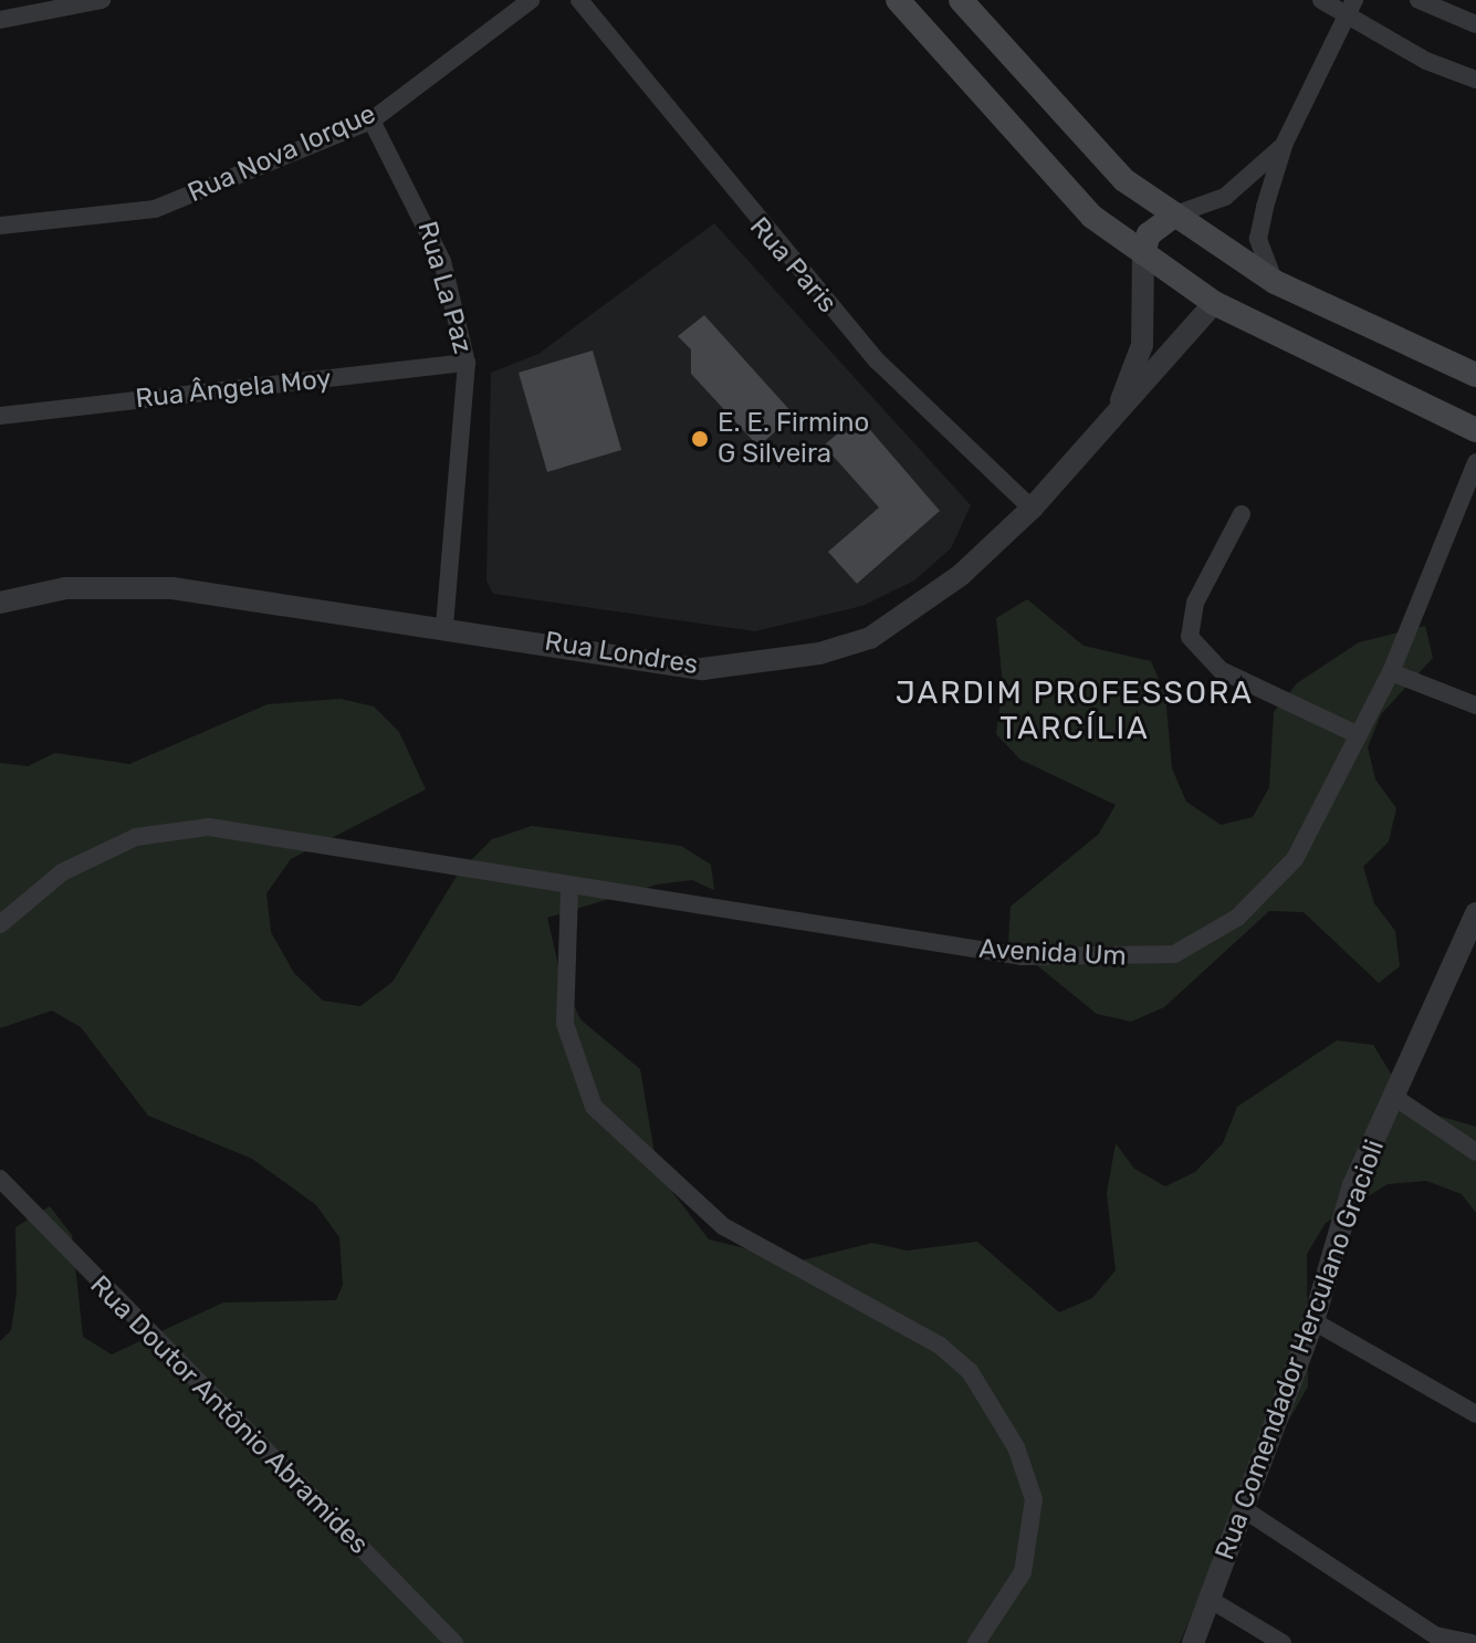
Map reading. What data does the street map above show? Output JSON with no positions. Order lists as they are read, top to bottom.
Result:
{
  "streets": {
    "street": [
      "Rua Nova Iorque",
      "Rua Paris",
      "Rua La Paz",
      "Rua Ângela Moy",
      "Rua Londres",
      "Avenida Um",
      "Rua Comendador Herculano Gracioli",
      "Rua Doutor Antônio Abramides"
    ]
  },
  "crossings": [
    ["Rua Nova Iorque", "Rua La Paz"],
    ["Rua Paris", "Rua Londres"],
    ["Rua La Paz", "Rua Ângela Moy"],
    ["Rua La Paz", "Rua Londres"]
  ],
  "districts": ["JARDIM PROFESSORA TARCÍLIA"],
  "places": ["E. E. Firmino G Silveira"]
}
